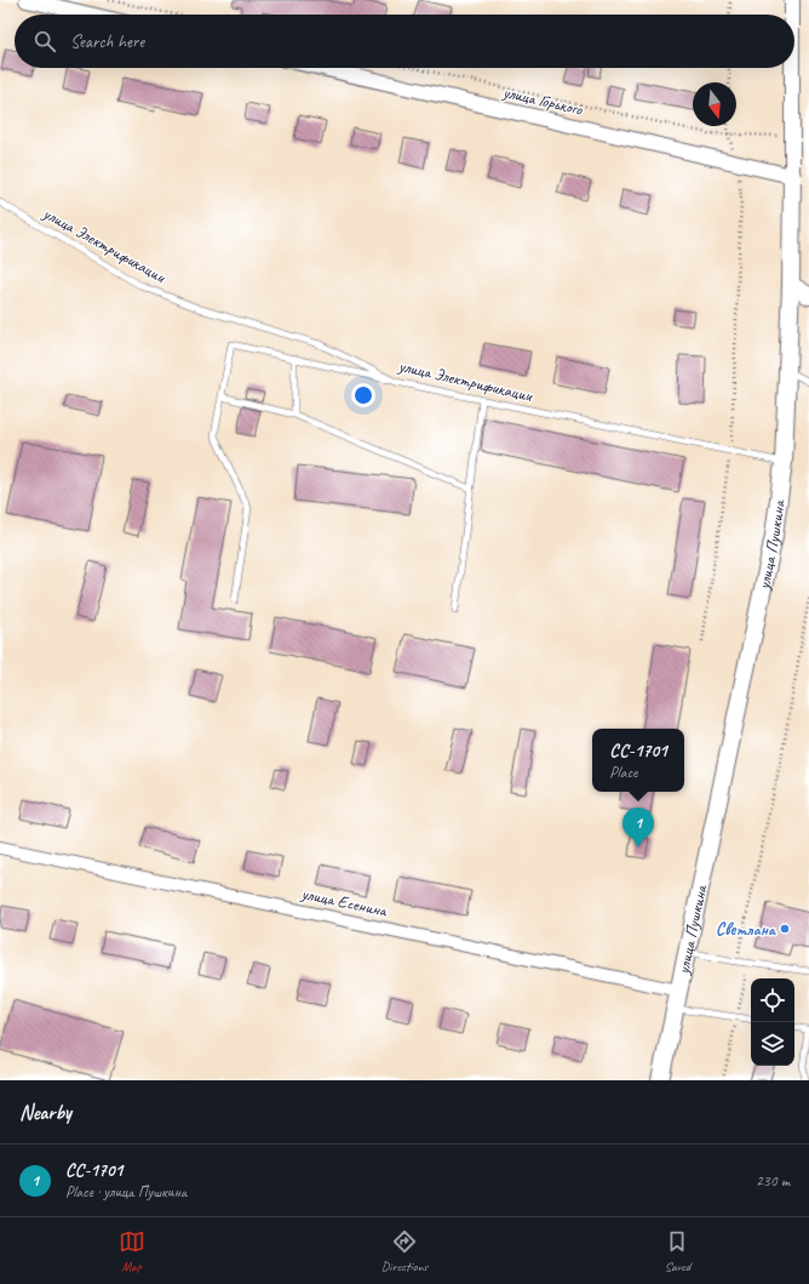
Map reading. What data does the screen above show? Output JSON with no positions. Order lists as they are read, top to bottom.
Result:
{
  "streets": {
    "main road": ["улица Пушкина"],
    "street": ["улица Горького", "улица Есенина"],
    "lane": ["улица Электрификации"]
  },
  "crossings": [
    ["улица Горького", "улица Пушкина"],
    ["улица Электрификации", "улица Пушкина"],
    ["улица Пушкина", "улица Есенина"]
  ],
  "places": ["Светлана"],
  "north": "bottom",
  "page": {
    "search": "Search here",
    "popup": ["СС-1701", "Place"],
    "pins": "1",
    "heading": "Nearby",
    "list": [
      {
        "mark": "1",
        "name": "СС-1701",
        "note": "Place · улица Пушкина",
        "value": "230 m"
      }
    ],
    "nav": ["Map", "Directions", "Saved"]
  }
}
